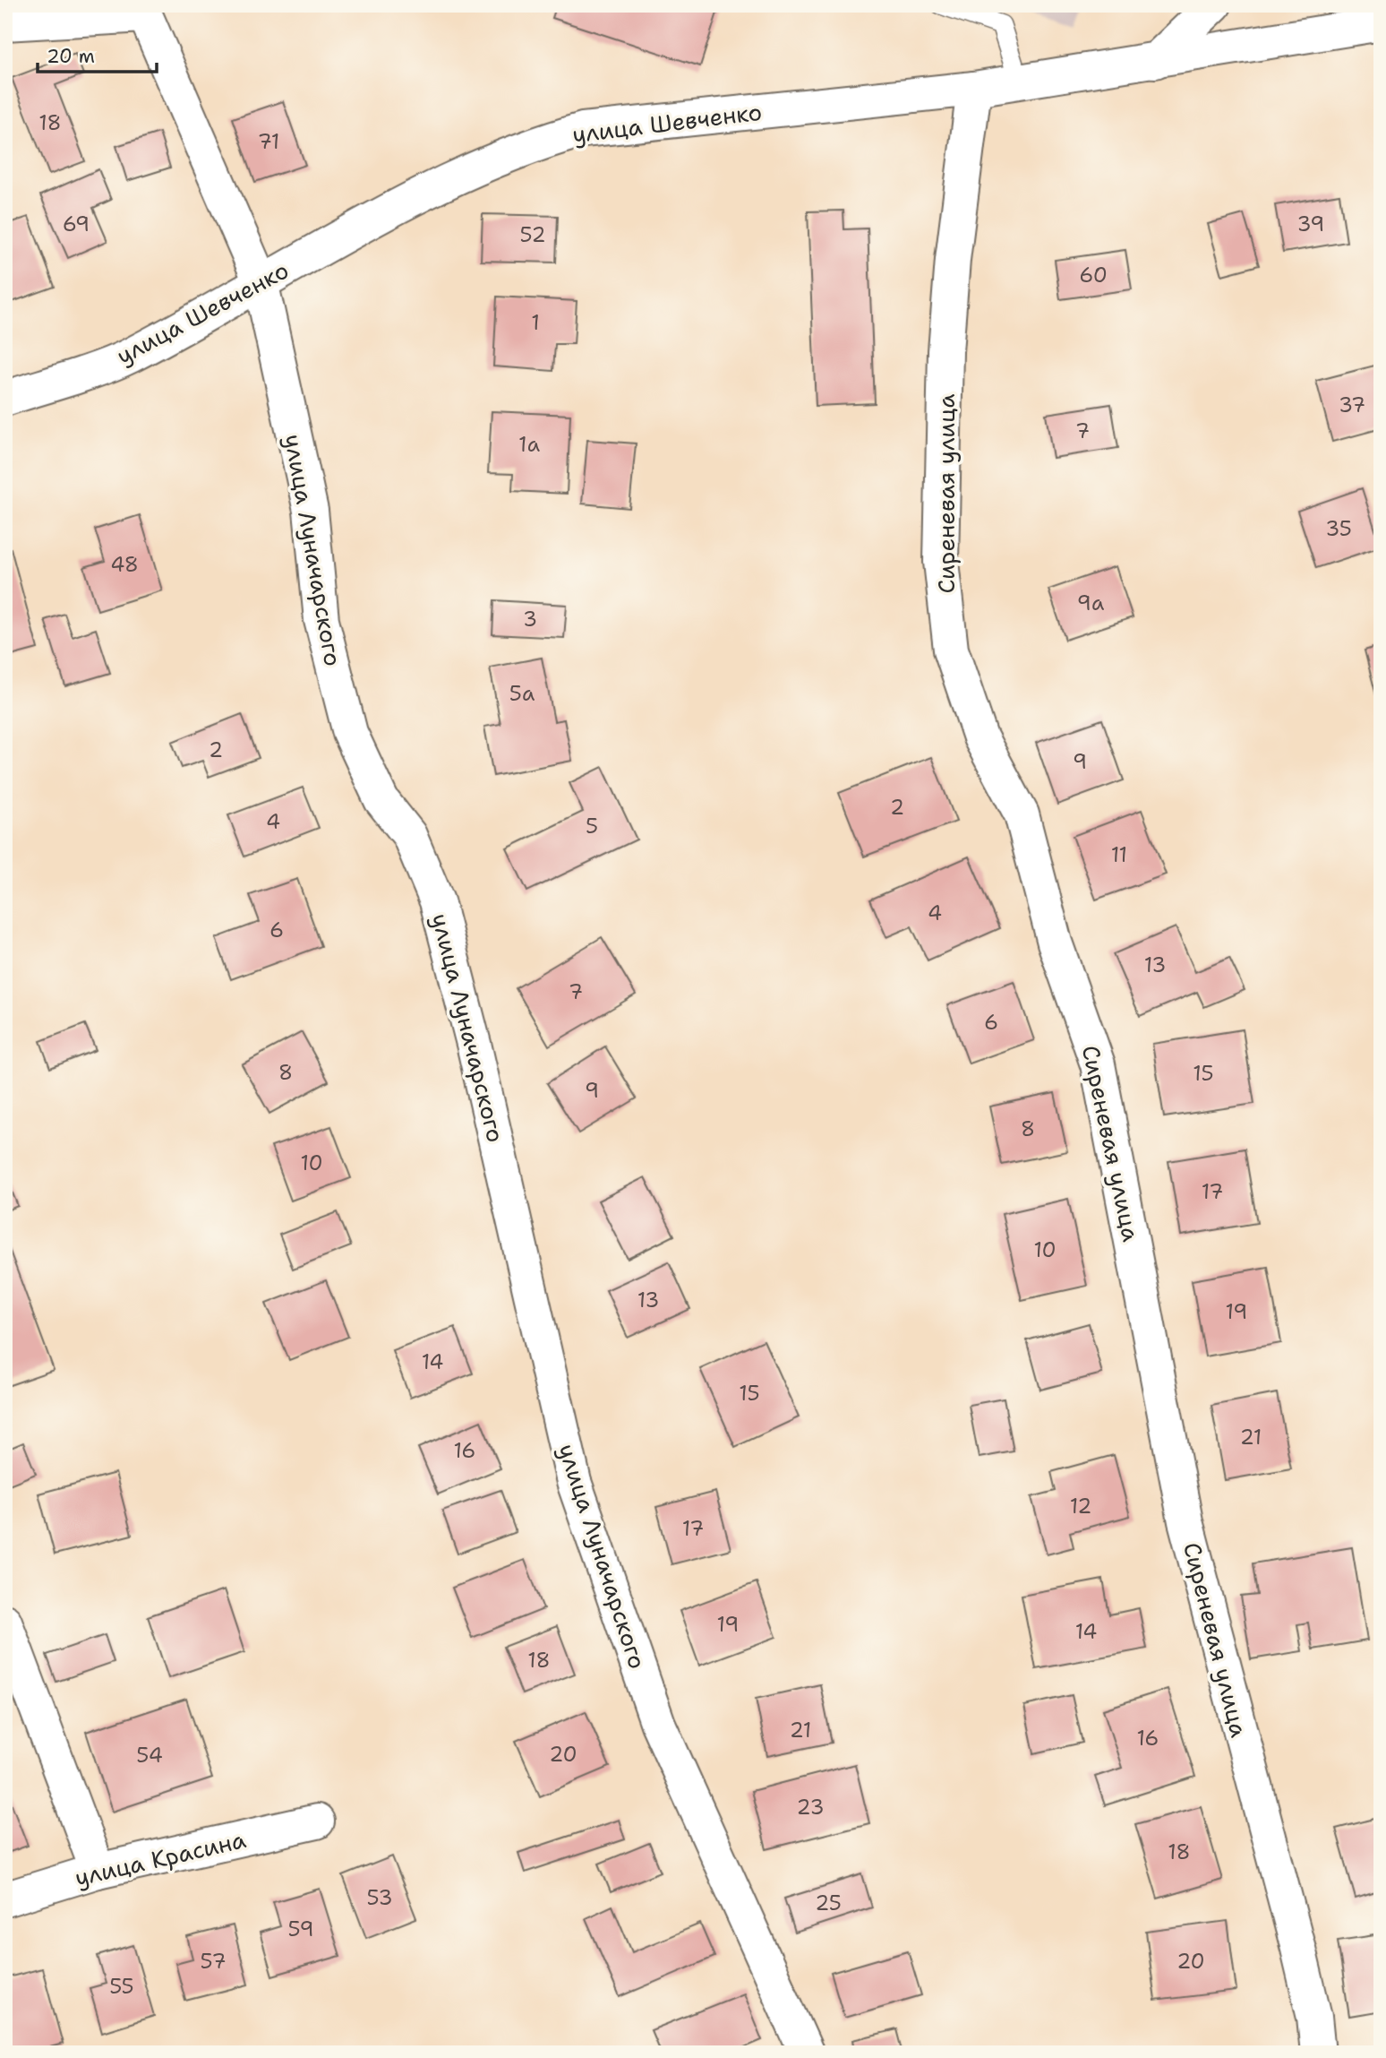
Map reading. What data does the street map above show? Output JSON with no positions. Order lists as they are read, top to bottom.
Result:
{
  "streets": {
    "street": [
      "улица Шевченко",
      "Сиреневая улица",
      "улица Луначарского",
      "улица Красина"
    ]
  },
  "crossings": [
    ["улица Шевченко", "Сиреневая улица"],
    ["улица Шевченко", "улица Луначарского"]
  ],
  "house_numbers": [
    "18",
    "71",
    "69",
    "39",
    "52",
    "60",
    "1",
    "37",
    "7",
    "1а",
    "35",
    "48",
    "9а",
    "3",
    "5а",
    "2",
    "9",
    "2",
    "4",
    "5",
    "11",
    "4",
    "6",
    "13",
    "7",
    "6",
    "8",
    "15",
    "9",
    "8",
    "10",
    "17",
    "10",
    "13",
    "19",
    "14",
    "15",
    "21",
    "16",
    "12",
    "17",
    "19",
    "14",
    "18",
    "21",
    "16",
    "20",
    "54",
    "23",
    "18",
    "53",
    "25",
    "59",
    "57",
    "20",
    "55"
  ],
  "scale_bar": "20 m"
}
